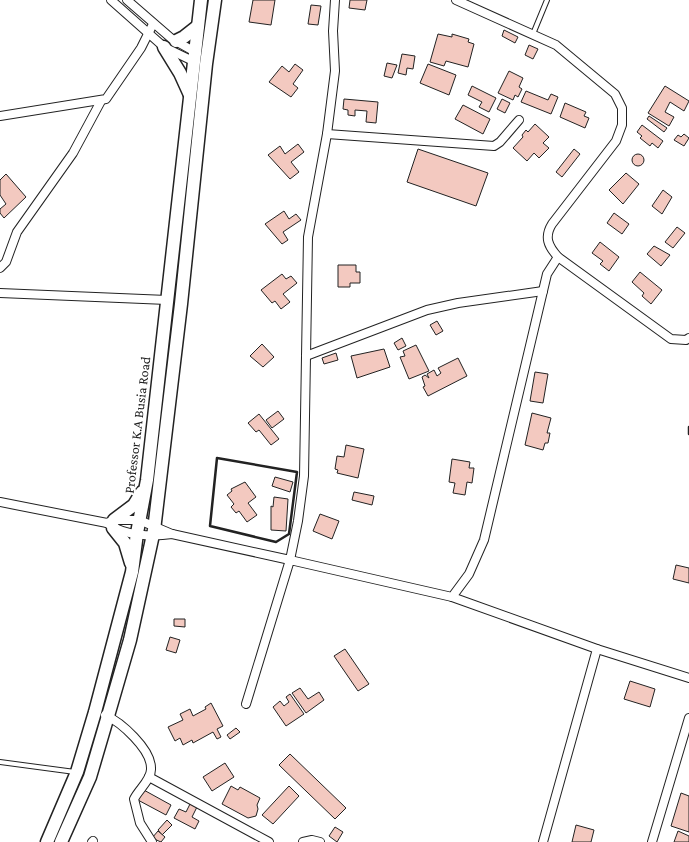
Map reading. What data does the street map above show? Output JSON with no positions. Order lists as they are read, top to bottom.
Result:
{
  "streets": {
    "main road": ["Professor K.A Busia Road"]
  }
}
